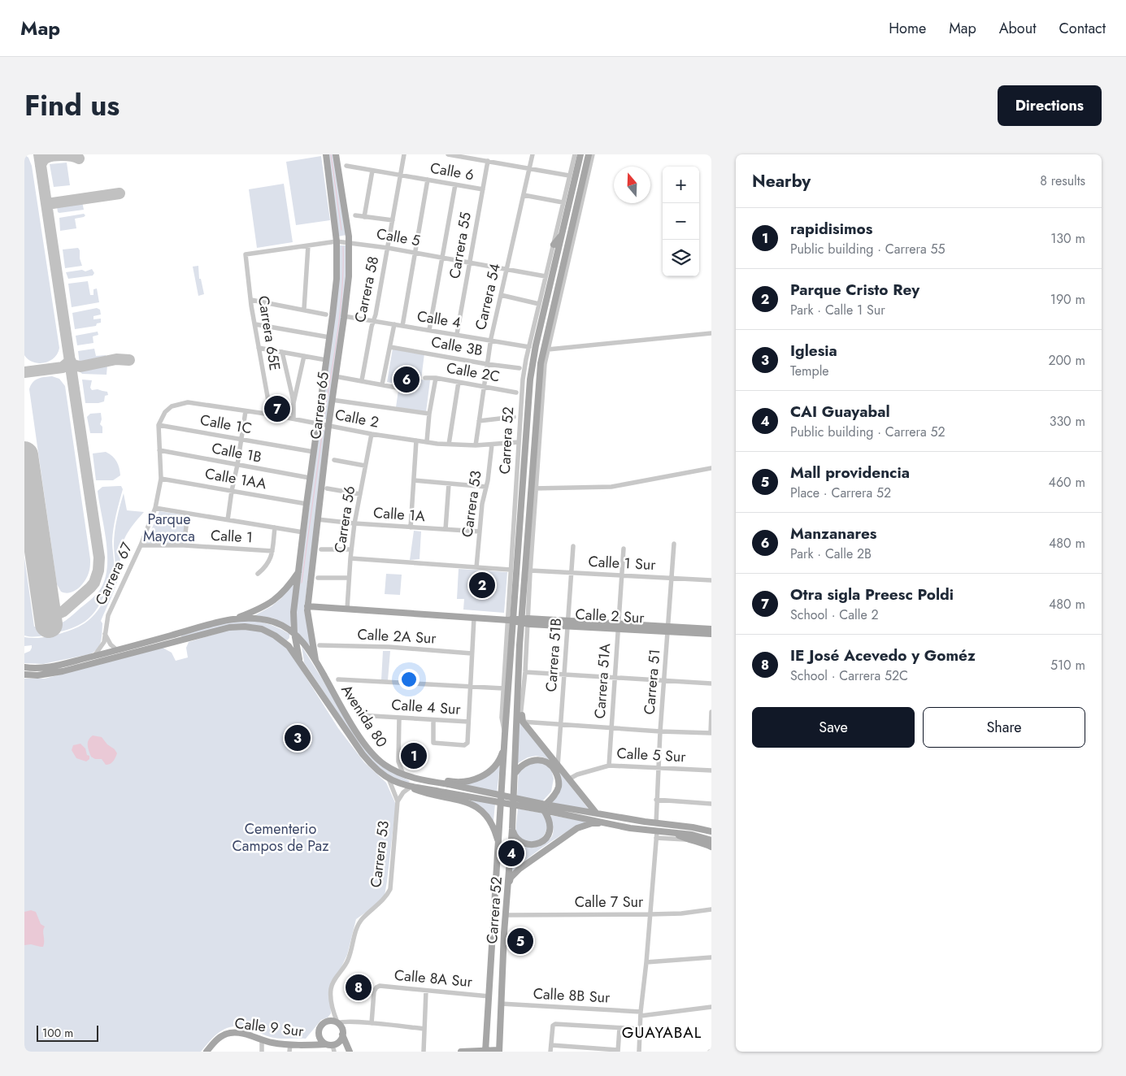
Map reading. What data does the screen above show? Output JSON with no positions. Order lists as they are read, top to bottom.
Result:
{
  "streets": {
    "main road": [
      "Carrera 65",
      "Carrera 52",
      "Calle 2 Sur",
      "Avenida 80",
      "Calle 9 Sur"
    ],
    "street": [
      "Calle 6",
      "Calle 5",
      "Carrera 55",
      "Carrera 58",
      "Carrera 54",
      "Calle 4",
      "Carrera 65E",
      "Calle 3B",
      "Calle 2C",
      "Calle 2",
      "Calle 1C",
      "Calle 1B",
      "Calle 1AA",
      "Carrera 53",
      "Calle 1A",
      "Carrera 56",
      "Calle 1",
      "Calle 1 Sur",
      "Carrera 67",
      "Calle 2A Sur",
      "Carrera 51B",
      "Carrera 51A",
      "Carrera 51",
      "Calle 4 Sur",
      "Calle 5 Sur",
      "Calle 7 Sur",
      "Calle 8A Sur",
      "Calle 8B Sur"
    ]
  },
  "crossings": [
    ["Calle 6", "Carrera 55"],
    ["Calle 6", "Carrera 58"],
    ["Calle 5", "Carrera 55"],
    ["Calle 5", "Carrera 58"],
    ["Calle 5", "Carrera 54"],
    ["Calle 5", "Carrera 65E"],
    ["Calle 5", "Carrera 65"],
    ["Calle 5", "Carrera 52"],
    ["Carrera 55", "Calle 4"],
    ["Carrera 58", "Calle 4"],
    ["Carrera 54", "Calle 4"],
    ["Carrera 54", "Calle 3B"],
    ["Carrera 54", "Calle 2C"],
    ["Carrera 54", "Calle 2"],
    ["Calle 4", "Carrera 65"],
    ["Calle 4", "Carrera 52"],
    ["Carrera 65E", "Calle 2"],
    ["Carrera 65", "Calle 2"],
    ["Carrera 65", "Calle 1C"],
    ["Carrera 65", "Calle 1B"],
    ["Carrera 65", "Calle 1AA"],
    ["Carrera 65", "Calle 1A"],
    ["Carrera 65", "Calle 2 Sur"],
    ["Carrera 65", "Avenida 80"],
    ["Calle 2", "Carrera 52"],
    ["Calle 2", "Carrera 53"],
    ["Calle 2", "Carrera 56"],
    ["Calle 2", "Carrera 67"],
    ["Calle 1C", "Carrera 67"],
    ["Carrera 52", "Calle 1 Sur"],
    ["Carrera 52", "Calle 2 Sur"],
    ["Carrera 52", "Calle 7 Sur"],
    ["Carrera 52", "Calle 8A Sur"],
    ["Carrera 52", "Calle 8B Sur"],
    ["Calle 1B", "Carrera 67"],
    ["Calle 1AA", "Carrera 67"],
    ["Carrera 53", "Calle 1A"],
    ["Carrera 53", "Avenida 80"],
    ["Carrera 53", "Calle 9 Sur"],
    ["Calle 1A", "Carrera 56"],
    ["Carrera 56", "Calle 2 Sur"],
    ["Calle 1", "Carrera 67"],
    ["Calle 1 Sur", "Carrera 51B"],
    ["Calle 1 Sur", "Carrera 51A"],
    ["Calle 1 Sur", "Carrera 51"],
    ["Carrera 67", "Avenida 80"],
    ["Calle 2 Sur", "Carrera 51B"],
    ["Calle 2 Sur", "Carrera 51A"],
    ["Calle 2 Sur", "Carrera 51"],
    ["Carrera 51A", "Calle 5 Sur"],
    ["Carrera 51", "Avenida 80"],
    ["Carrera 51", "Calle 5 Sur"]
  ],
  "districts": ["GUAYABAL"],
  "parks": ["Parque Mayorca", "Cementerio Campos de Paz"],
  "scale_bar": "100 m",
  "north": "top",
  "page": {
    "header": "Map",
    "nav": [
      "Home",
      "Map",
      "About",
      "Contact"
    ],
    "title": "Find us",
    "buttons": [
      "Directions",
      ["Save", "Share"]
    ],
    "heading": ["Nearby", "8 results"],
    "map_buttons": ["+", "−"],
    "list": [
      {
        "mark": "1",
        "name": "rapidisimos",
        "note": "Public building · Carrera 55",
        "value": "130 m"
      },
      {
        "mark": "2",
        "name": "Parque Cristo Rey",
        "note": "Park · Calle 1 Sur",
        "value": "190 m"
      },
      {
        "mark": "3",
        "name": "Iglesia",
        "note": "Temple",
        "value": "200 m"
      },
      {
        "mark": "4",
        "name": "CAI Guayabal",
        "note": "Public building · Carrera 52",
        "value": "330 m"
      },
      {
        "mark": "5",
        "name": "Mall providencia",
        "note": "Place · Carrera 52",
        "value": "460 m"
      },
      {
        "mark": "6",
        "name": "Manzanares",
        "note": "Park · Calle 2B",
        "value": "480 m"
      },
      {
        "mark": "7",
        "name": "Otra sigla Preesc Poldi",
        "note": "School · Calle 2",
        "value": "480 m"
      },
      {
        "mark": "8",
        "name": "IE José Acevedo y Goméz",
        "note": "School · Carrera 52C",
        "value": "510 m"
      }
    ],
    "pins": [
      "6",
      "7",
      "2",
      "3",
      "1",
      "4",
      "5",
      "8"
    ],
    "scale": "100 m"
  }
}
